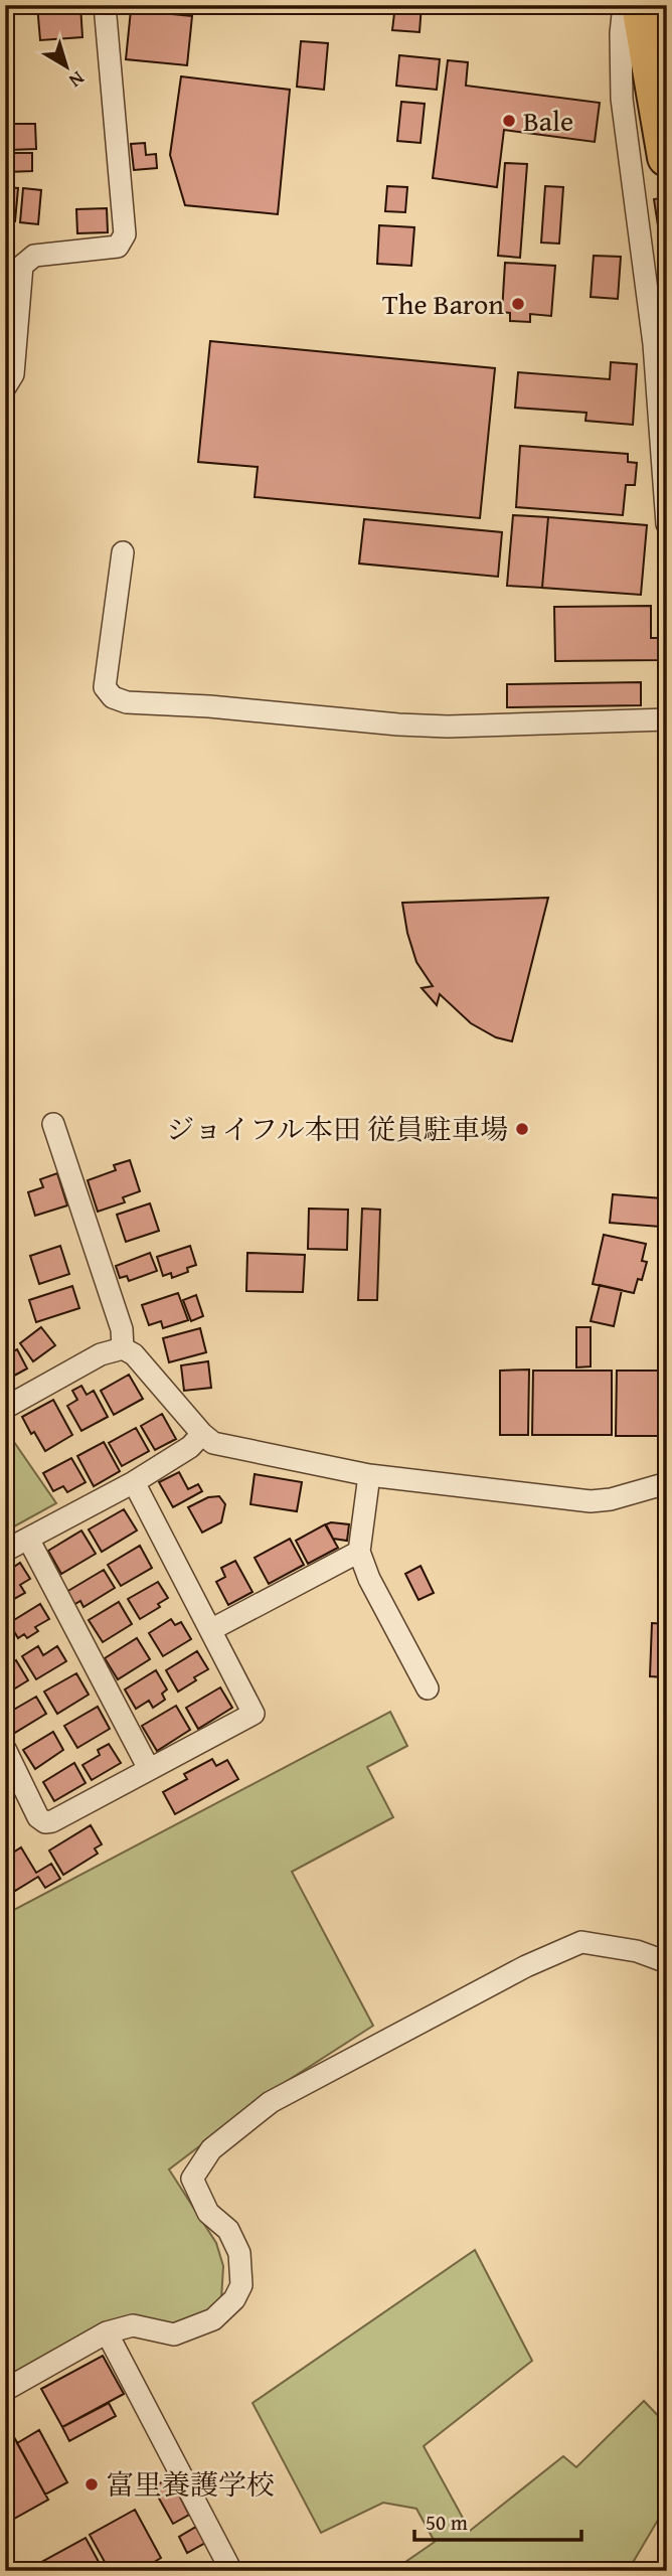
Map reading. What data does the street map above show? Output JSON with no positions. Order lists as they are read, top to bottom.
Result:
{
  "places": [
    "Bale",
    "The Baron",
    "ジョイフル本田 従員駐車場",
    "富里養護学校"
  ],
  "scale_bar": "50 m",
  "north": "bottom right"
}
